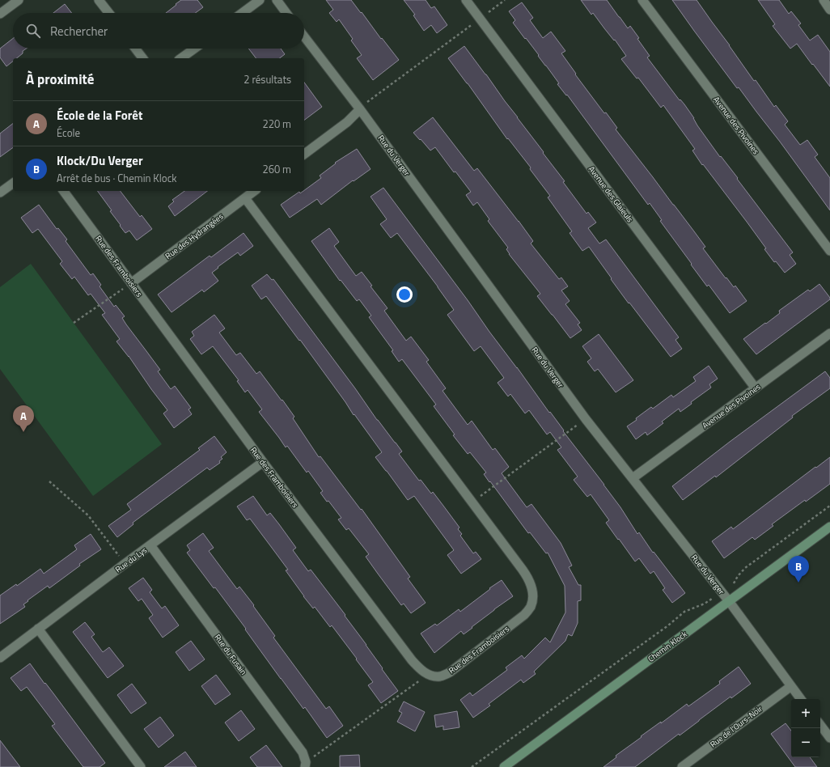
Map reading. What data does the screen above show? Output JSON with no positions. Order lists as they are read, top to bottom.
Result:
{
  "streets": {
    "main road": ["Chemin Klock"],
    "street": [
      "Avenue des Pivoines",
      "Rue du Verger",
      "Avenue des Glaïeuls",
      "Rue des Hydrangées",
      "Rue des Framboisiers",
      "Rue du Lys",
      "Rue du Fusain",
      "Rue de l'Ours-Noir"
    ]
  },
  "crossings": [
    ["Avenue des Pivoines", "Rue du Verger"],
    ["Avenue des Pivoines", "Avenue des Glaïeuls"],
    ["Rue du Verger", "Chemin Klock"],
    ["Rue du Verger", "Rue de l'Ours-Noir"],
    ["Rue des Hydrangées", "Rue des Framboisiers"],
    ["Rue des Framboisiers", "Rue du Lys"],
    ["Rue du Lys", "Rue du Fusain"]
  ],
  "page": {
    "search": "Rechercher",
    "heading": ["À proximité", "2 résultats"],
    "list": [
      {
        "mark": "A",
        "name": "École de la Forêt",
        "note": "École",
        "value": "220 m"
      },
      {
        "mark": "B",
        "name": "Klock/Du Verger",
        "note": "Arrêt de bus · Chemin Klock",
        "value": "260 m"
      }
    ],
    "pins": ["A", "B"],
    "map_buttons": ["+", "−"]
  }
}
